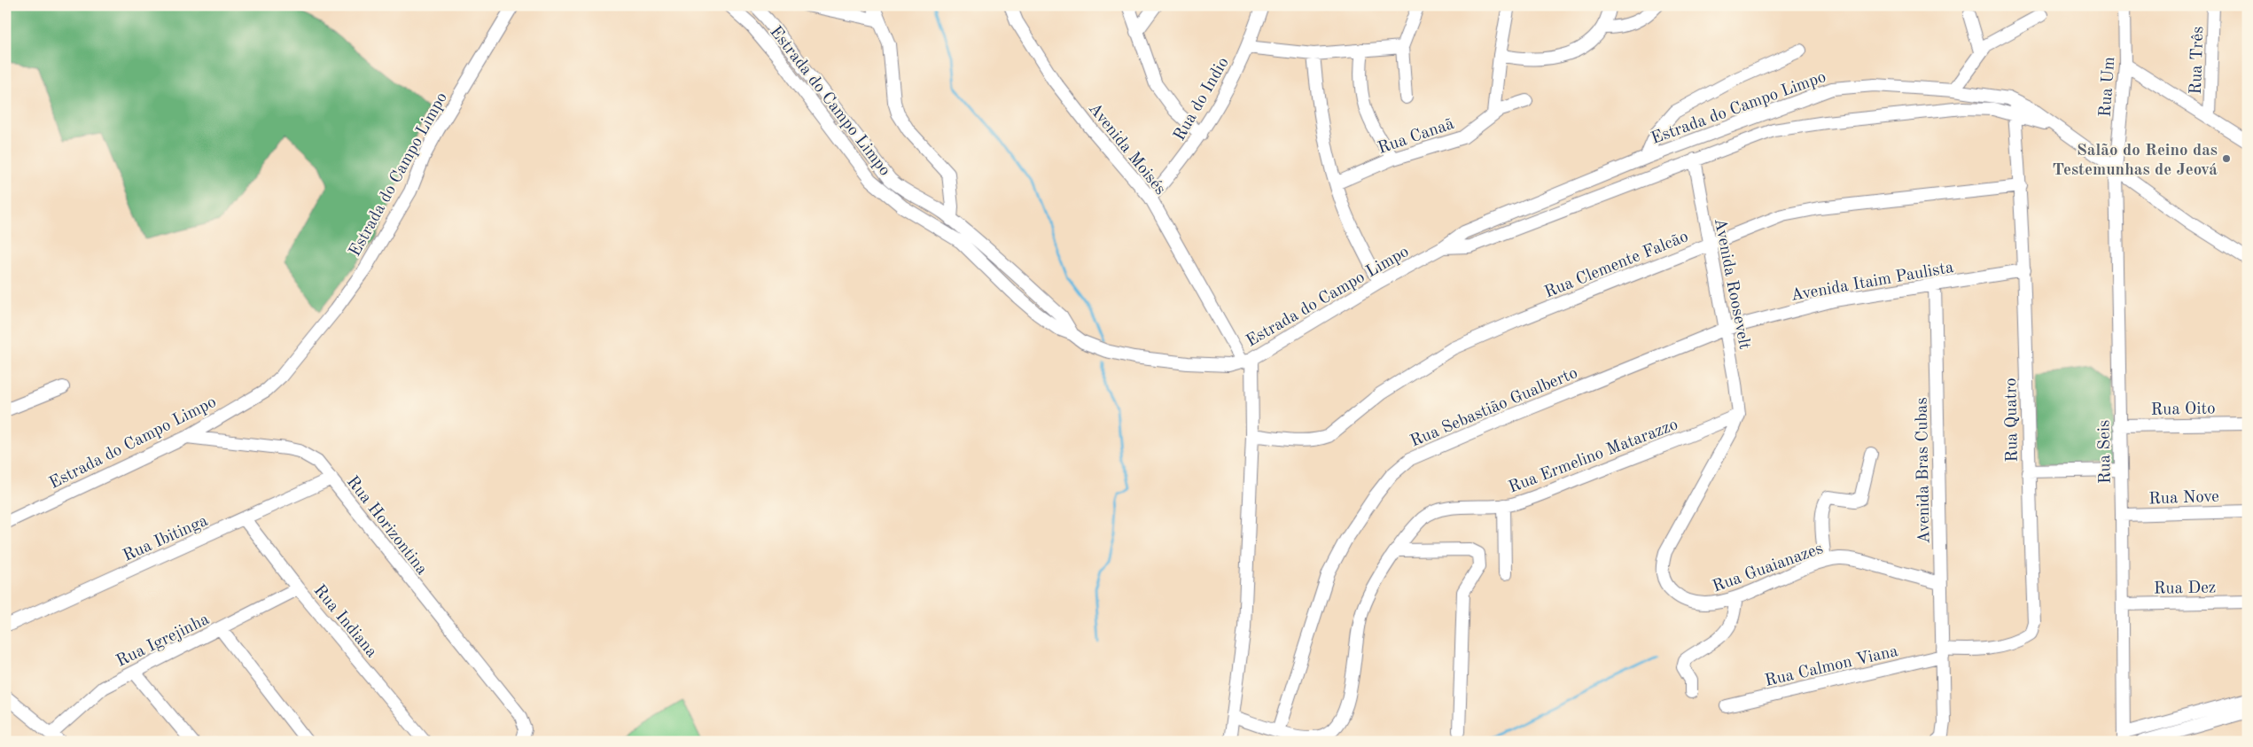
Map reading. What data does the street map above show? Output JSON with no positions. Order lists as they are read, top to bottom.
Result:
{
  "streets": {
    "street": [
      "Rua Três",
      "Rua Um",
      "Rua do Indio",
      "Estrada do Campo Limpo",
      "Rua Canaã",
      "Avenida Moisés",
      "Rua Clemente Falcão",
      "Avenida Itaim Paulista",
      "Avenida Roosevelt",
      "Rua Sebastião Gualberto",
      "Rua Oito",
      "Rua Quatro",
      "Rua Seis",
      "Rua Ermelino Matarazzo",
      "Avenida Bras Cubas",
      "Rua Nove",
      "Rua Horizontina",
      "Rua Ibitinga",
      "Rua Guaianazes",
      "Rua Dez",
      "Rua Indiana",
      "Rua Igrejinha",
      "Rua Calmon Viana"
    ]
  },
  "crossings": [
    ["Rua Um", "Estrada do Campo Limpo"],
    ["Rua Um", "Rua Seis"],
    ["Rua do Indio", "Avenida Moisés"],
    ["Estrada do Campo Limpo", "Avenida Moisés"],
    ["Estrada do Campo Limpo", "Avenida Roosevelt"],
    ["Estrada do Campo Limpo", "Rua Quatro"],
    ["Estrada do Campo Limpo", "Rua Seis"],
    ["Estrada do Campo Limpo", "Rua Horizontina"],
    ["Rua Clemente Falcão", "Avenida Roosevelt"],
    ["Rua Clemente Falcão", "Rua Quatro"],
    ["Avenida Itaim Paulista", "Avenida Roosevelt"],
    ["Avenida Itaim Paulista", "Rua Sebastião Gualberto"],
    ["Avenida Itaim Paulista", "Rua Quatro"],
    ["Avenida Itaim Paulista", "Avenida Bras Cubas"],
    ["Avenida Roosevelt", "Rua Sebastião Gualberto"],
    ["Avenida Roosevelt", "Rua Ermelino Matarazzo"],
    ["Avenida Roosevelt", "Rua Guaianazes"],
    ["Rua Sebastião Gualberto", "Rua Ermelino Matarazzo"],
    ["Rua Oito", "Rua Seis"],
    ["Rua Quatro", "Avenida Bras Cubas"],
    ["Rua Quatro", "Rua Calmon Viana"],
    ["Rua Seis", "Rua Nove"],
    ["Rua Seis", "Rua Dez"],
    ["Rua Ermelino Matarazzo", "Rua Guaianazes"],
    ["Avenida Bras Cubas", "Rua Guaianazes"],
    ["Avenida Bras Cubas", "Rua Calmon Viana"],
    ["Rua Horizontina", "Rua Ibitinga"],
    ["Rua Ibitinga", "Rua Indiana"],
    ["Rua Indiana", "Rua Igrejinha"]
  ],
  "places": ["Salão do Reino das Testemunhas de Jeová"]
}
